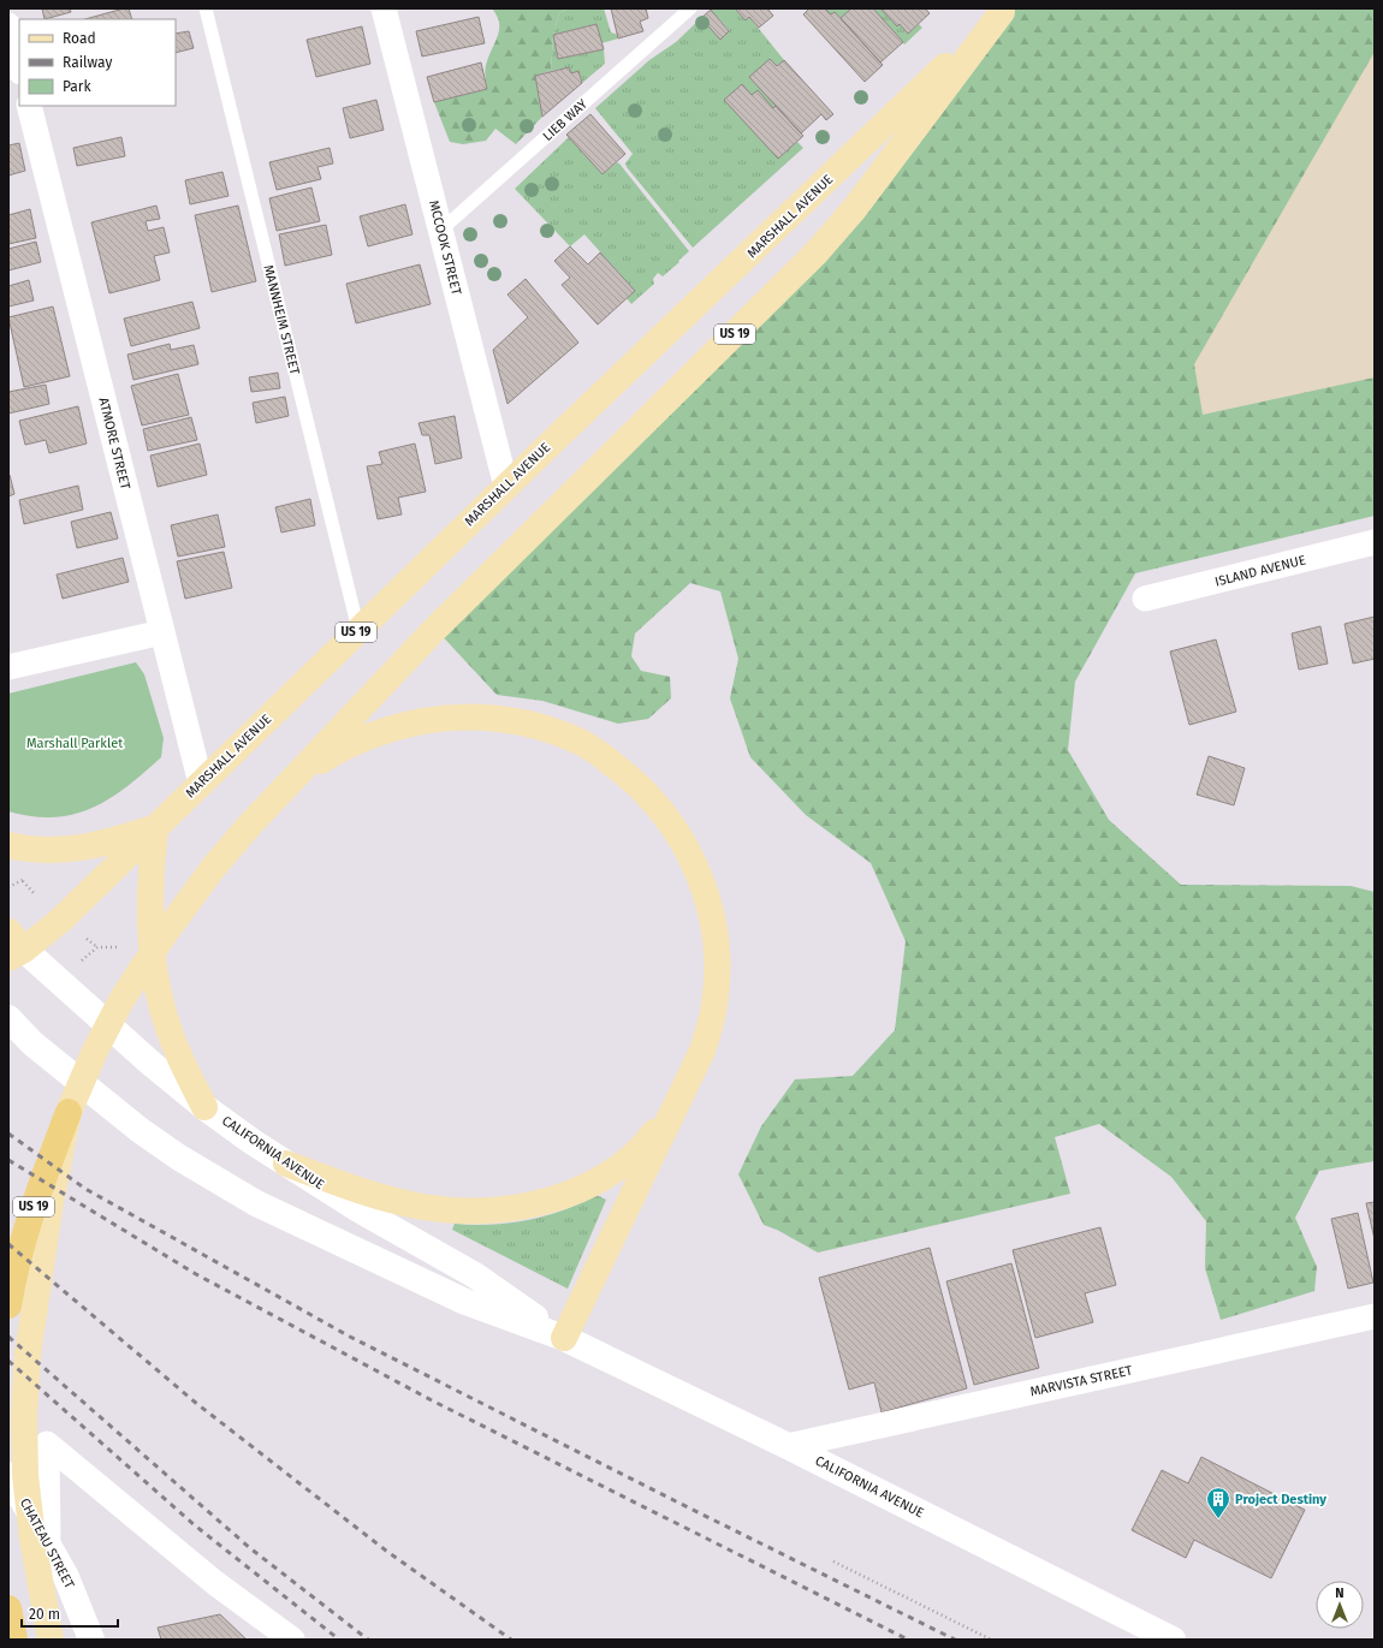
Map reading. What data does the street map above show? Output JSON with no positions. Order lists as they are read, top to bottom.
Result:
{
  "streets": {
    "highway": ["US 19"],
    "main road": ["MARSHALL AVENUE"],
    "street": [
      "MCCOOK STREET",
      "ATMORE STREET",
      "ISLAND AVENUE",
      "CALIFORNIA AVENUE",
      "MARVISTA STREET",
      "CHATEAU STREET"
    ],
    "lane": ["LIEB WAY", "MANNHEIM STREET"]
  },
  "crossings": [
    ["LIEB WAY", "MCCOOK STREET"],
    ["MARSHALL AVENUE", "MCCOOK STREET"],
    ["MARSHALL AVENUE", "MANNHEIM STREET"],
    ["MARSHALL AVENUE", "US 19"],
    ["MARSHALL AVENUE", "ATMORE STREET"],
    ["MARSHALL AVENUE", "CALIFORNIA AVENUE"],
    ["CALIFORNIA AVENUE", "MARVISTA STREET"]
  ],
  "parks": ["Marshall Parklet"],
  "places": {
    "building": ["Project Destiny"]
  },
  "legend": ["Road", "Railway", "Park"],
  "scale_bar": "20 m",
  "north": "top"
}
